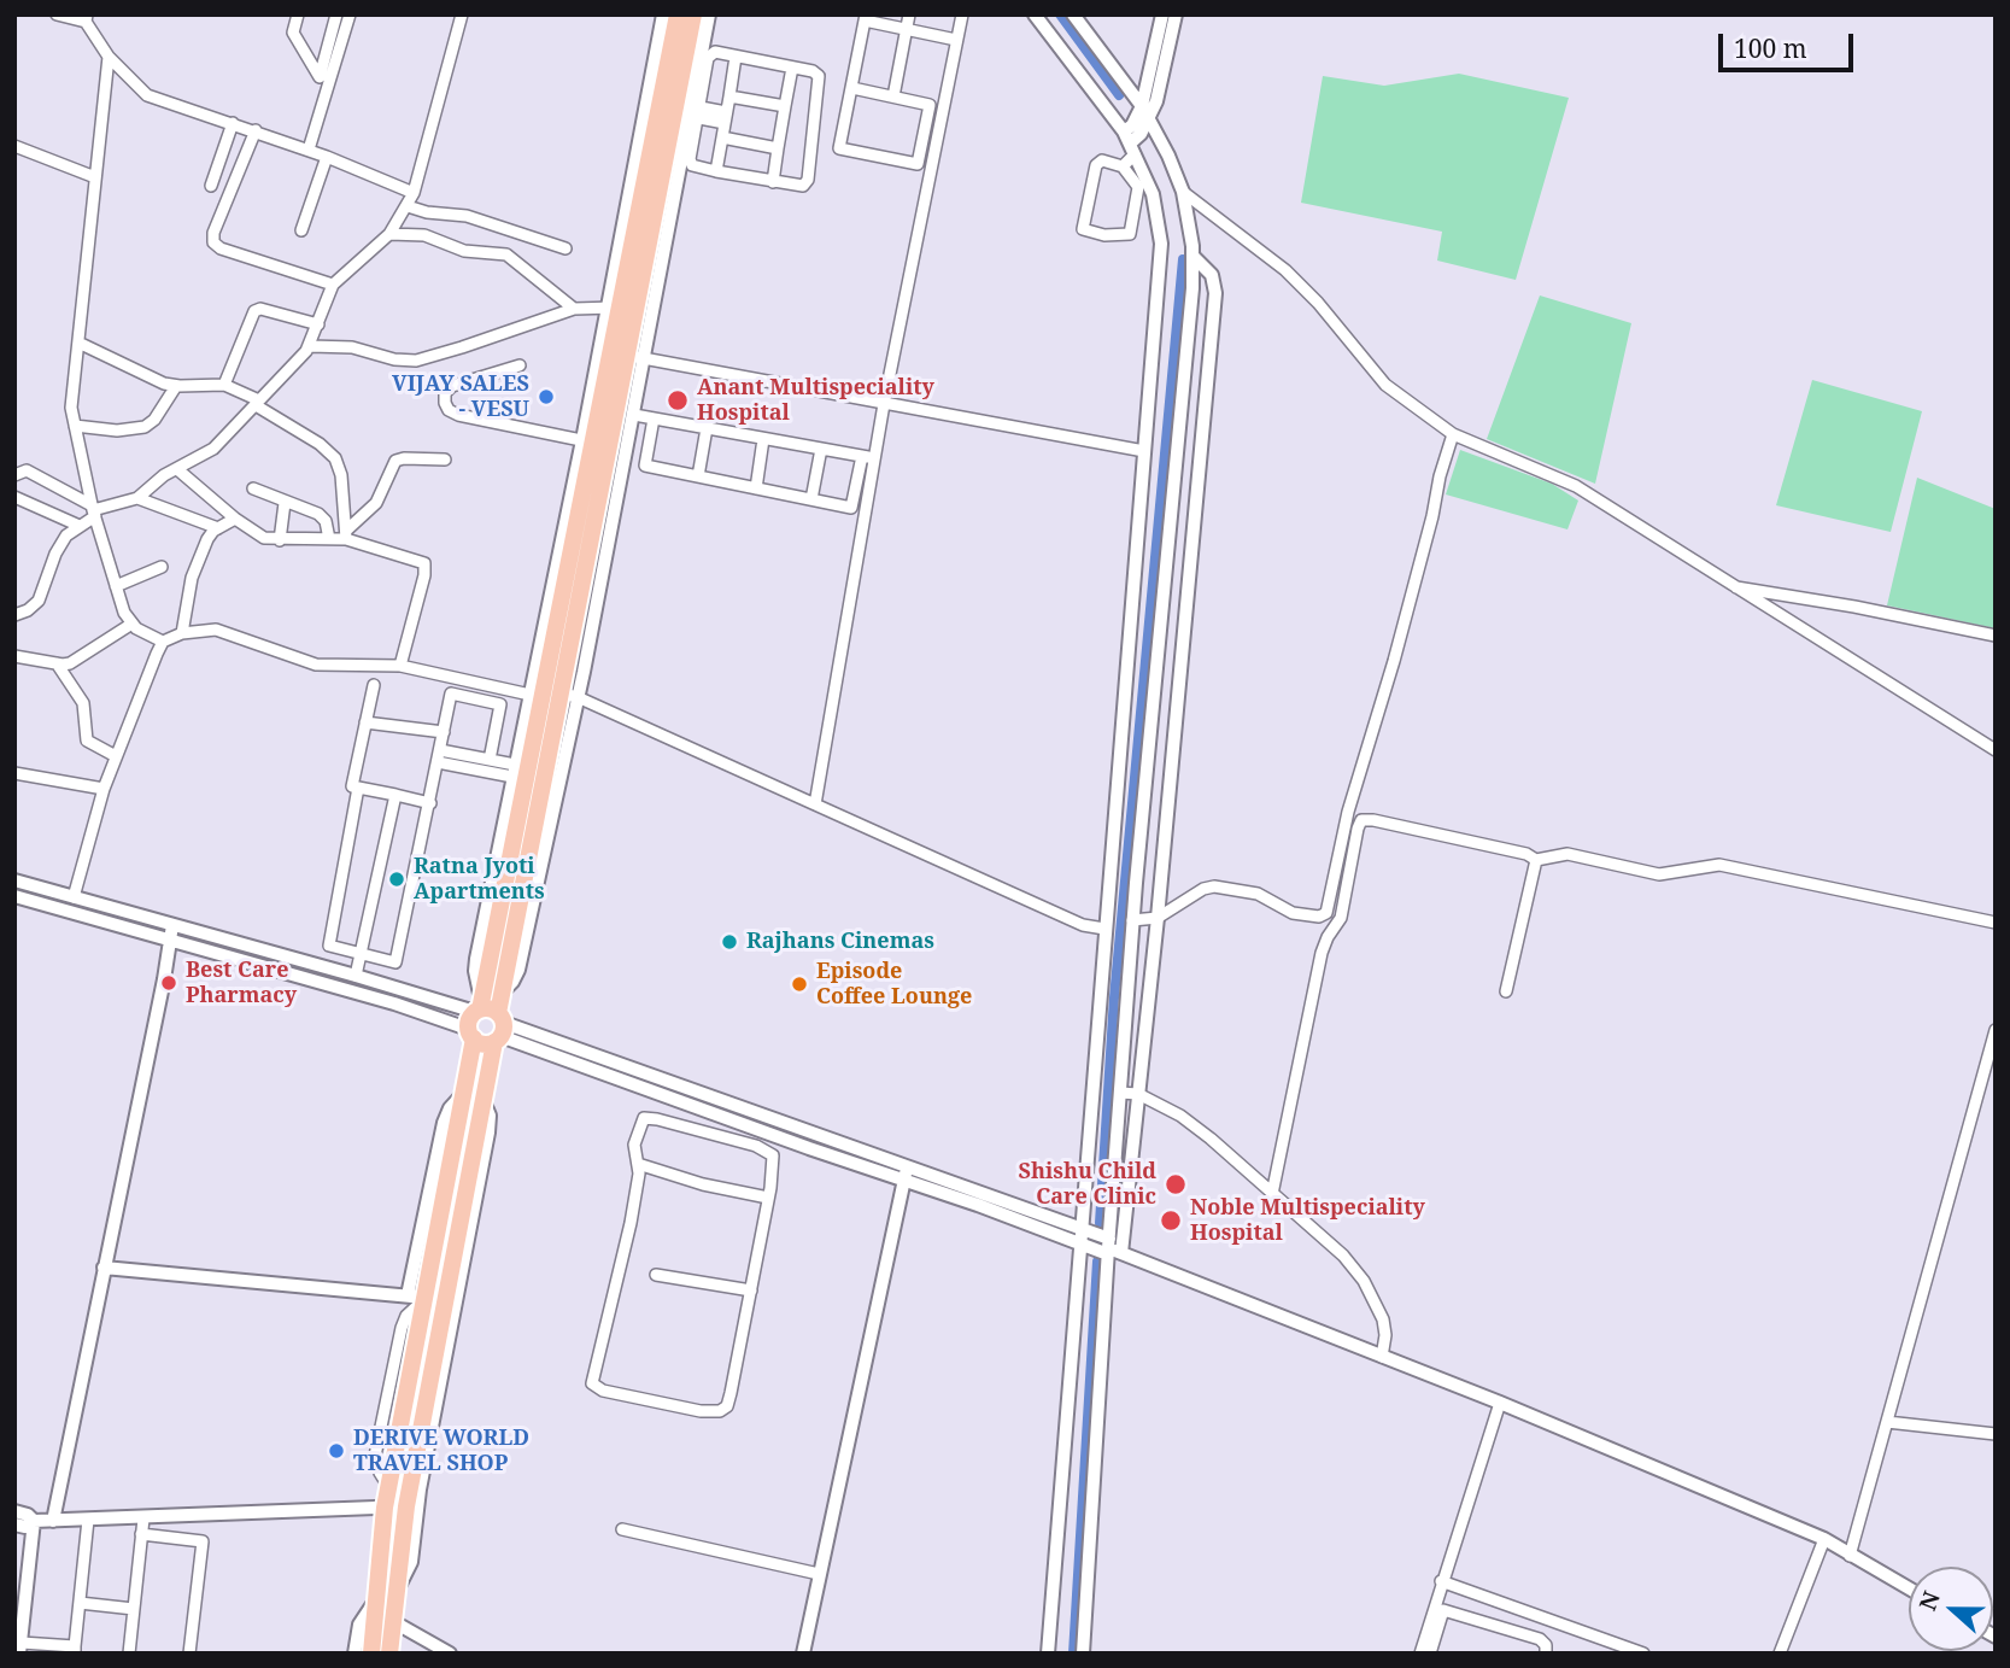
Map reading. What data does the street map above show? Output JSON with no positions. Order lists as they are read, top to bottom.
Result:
{
  "places": [
    "VIJAY SALES - VESU",
    "Anant Multispeciality Hospital",
    "Ratna Jyoti Apartments",
    "Rajhans Cinemas",
    "Best Care Pharmacy",
    "Episode Coffee Lounge",
    "Shishu Child Care Clinic",
    "Noble Multispeciality Hospital",
    "DERIVE WORLD TRAVEL SHOP"
  ],
  "scale_bar": "100 m",
  "north": "left"
}
